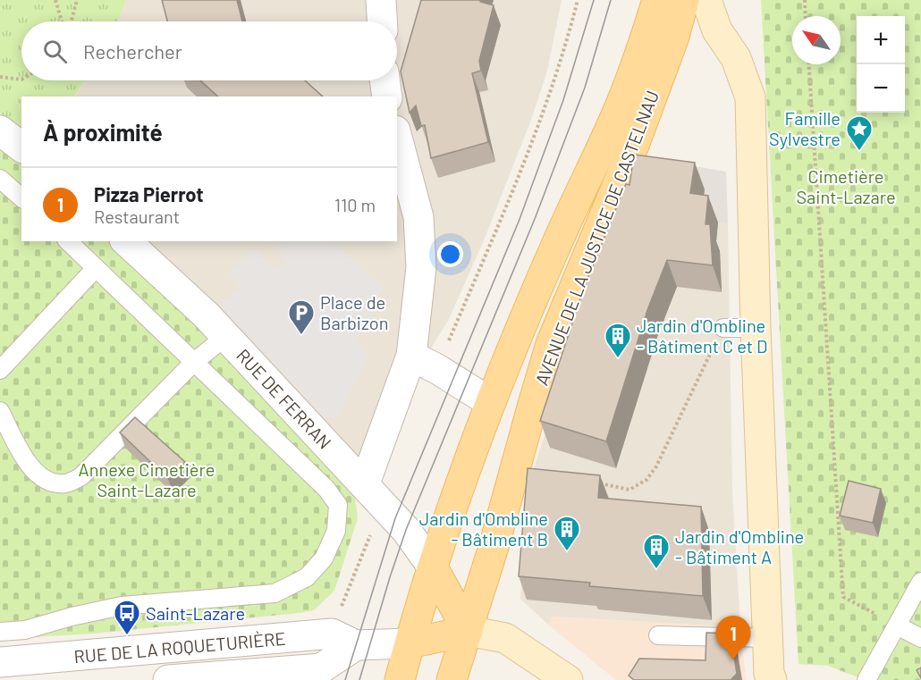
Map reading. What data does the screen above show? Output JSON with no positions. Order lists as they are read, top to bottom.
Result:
{
  "streets": {
    "main road": ["AVENUE DE LA JUSTICE DE CASTELNAU"],
    "street": ["RUE DE FERRAN", "RUE DE LA ROQUETURIÈRE"]
  },
  "crossings": [
    ["AVENUE DE LA JUSTICE DE CASTELNAU", "RUE DE FERRAN"],
    ["AVENUE DE LA JUSTICE DE CASTELNAU", "RUE DE LA ROQUETURIÈRE"]
  ],
  "parks": ["Cimetière Saint-Lazare", "Annexe Cimetière Saint-Lazare"],
  "places": {
    "place": ["Famille Sylvestre"],
    "parking": ["Place de Barbizon"],
    "building": ["Jardin d'Ombline - Bâtiment C et D", "Jardin d'Ombline - Bâtiment B", "Jardin d'Ombline - Bâtiment A"],
    "bus stop": ["Saint-Lazare"]
  },
  "north": "top left",
  "page": {
    "map_buttons": ["+", "−"],
    "search": "Rechercher",
    "heading": "À proximité",
    "list": [
      {
        "mark": "1",
        "name": "Pizza Pierrot",
        "note": "Restaurant",
        "value": "110 m"
      }
    ],
    "pins": "1"
  }
}
